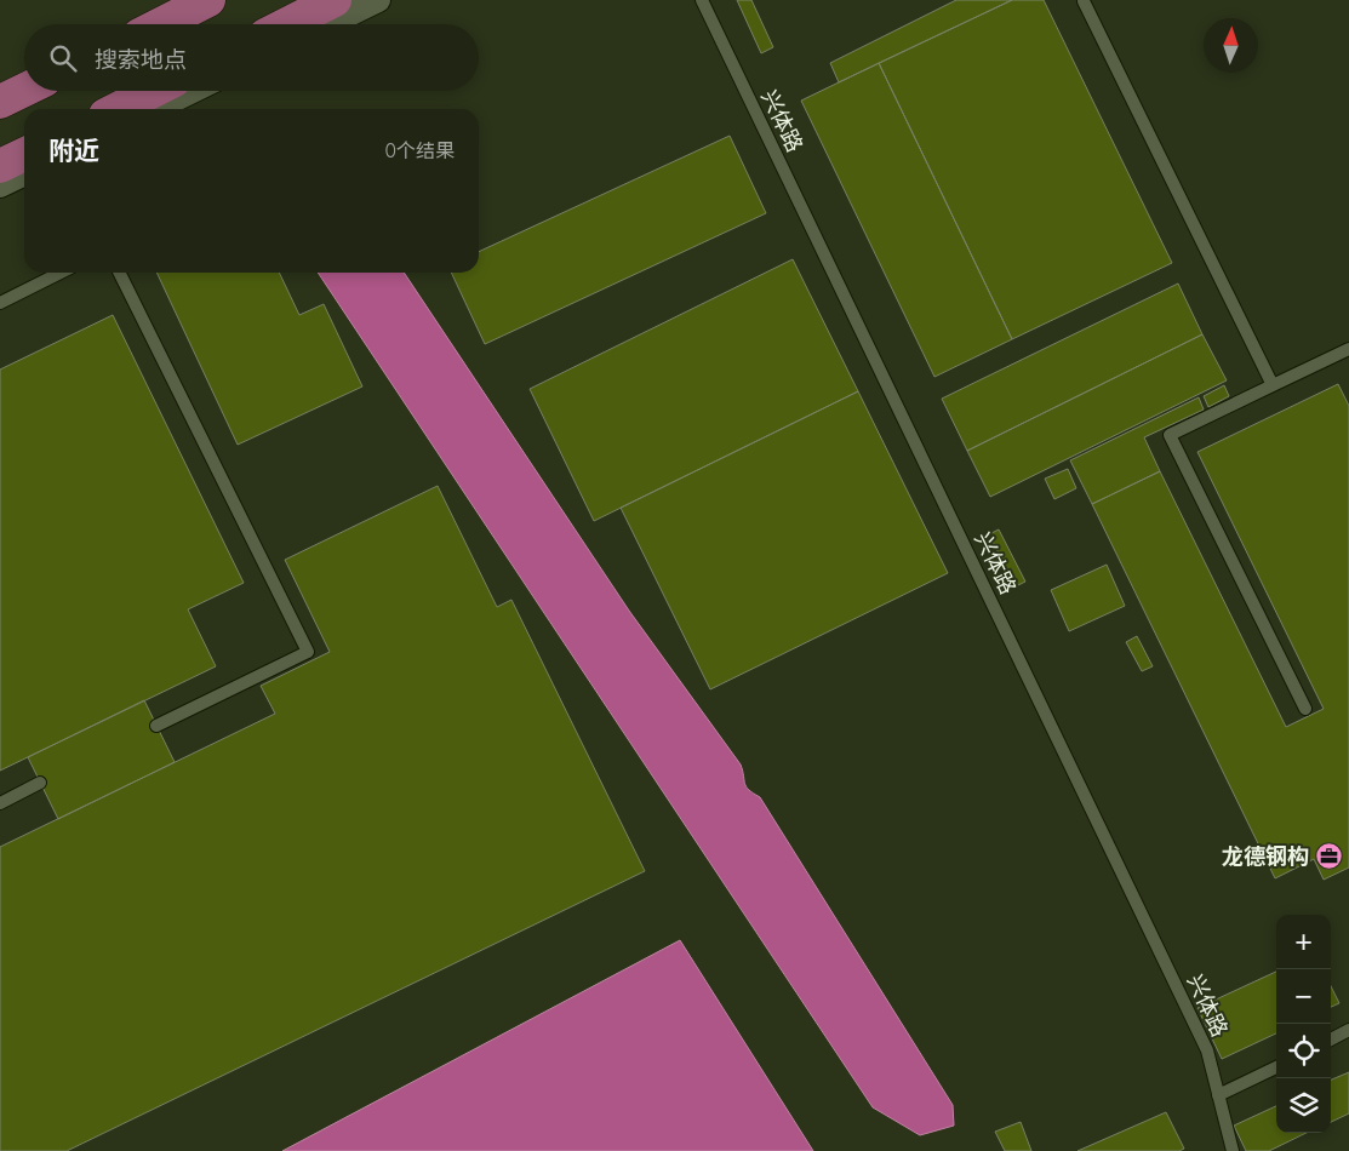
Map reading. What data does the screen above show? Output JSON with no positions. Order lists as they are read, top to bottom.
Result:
{
  "streets": {
    "lane": ["兴体路"]
  },
  "places": {
    "office": ["龙德钢构"]
  },
  "north": "top",
  "page": {
    "search": "搜索地点",
    "heading": ["附近", "0个结果"],
    "map_buttons": ["+", "−"]
  }
}
